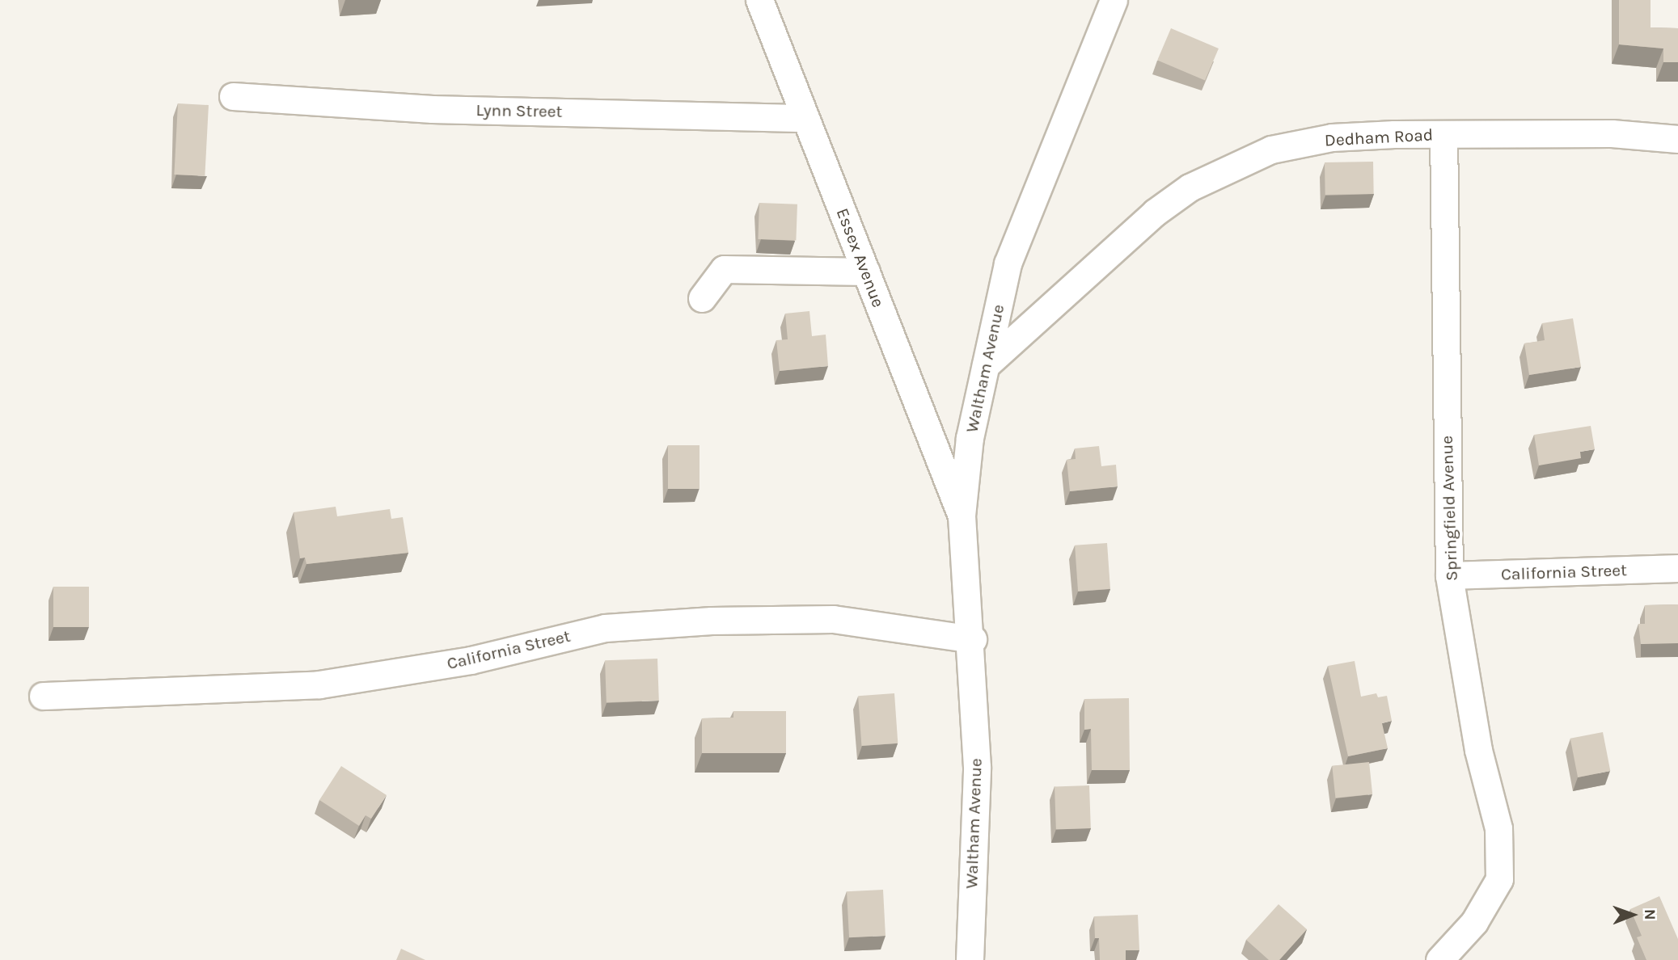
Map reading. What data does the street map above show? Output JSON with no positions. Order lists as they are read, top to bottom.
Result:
{
  "streets": {
    "street": [
      "Lynn Street",
      "Dedham Road",
      "Essex Avenue",
      "Waltham Avenue",
      "Springfield Avenue",
      "California Street"
    ]
  },
  "crossings": [
    ["Lynn Street", "Essex Avenue"],
    ["Dedham Road", "Waltham Avenue"],
    ["Dedham Road", "Springfield Avenue"],
    ["Essex Avenue", "Waltham Avenue"],
    ["Waltham Avenue", "California Street"],
    ["Springfield Avenue", "California Street"]
  ],
  "north": "right"
}
